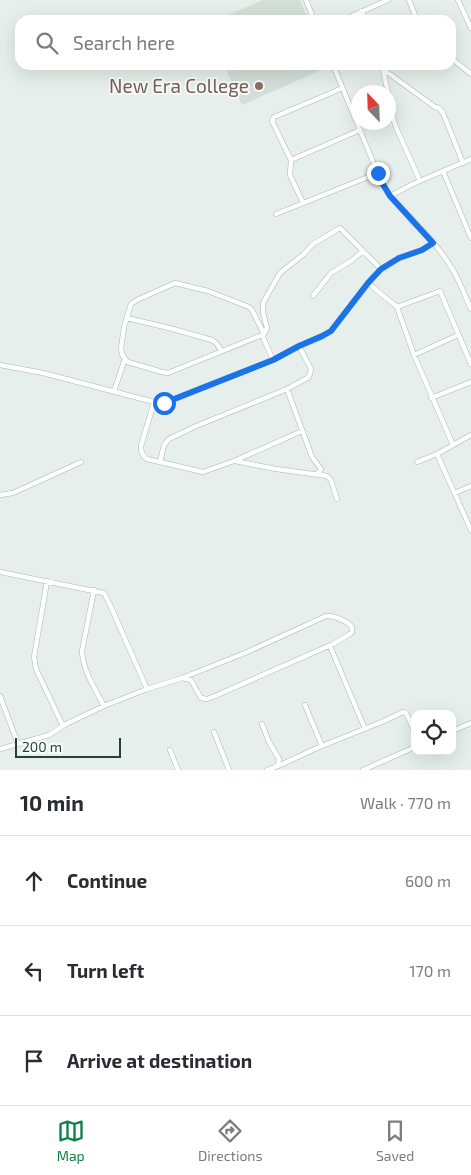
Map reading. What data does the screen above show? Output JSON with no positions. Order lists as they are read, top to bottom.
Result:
{
  "places": ["New Era College"],
  "scale_bar": "200 m",
  "north": "top left",
  "page": {
    "search": "Search here",
    "scale": "200 m",
    "heading": ["10 min", "Walk · 770 m"],
    "list": [
      ["Continue", "600 m"],
      ["Turn left", "170 m"],
      "Arrive at destination"
    ],
    "nav": ["Map", "Directions", "Saved"]
  }
}
